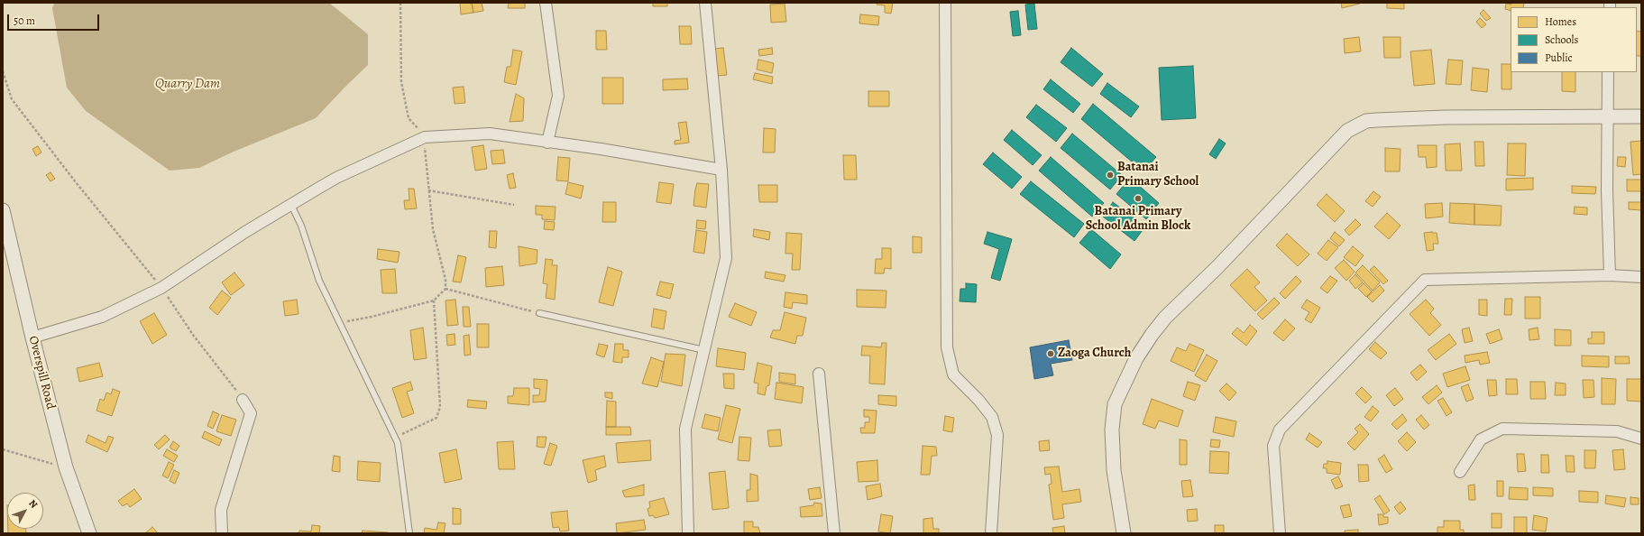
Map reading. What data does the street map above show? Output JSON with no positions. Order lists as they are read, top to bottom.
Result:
{
  "streets": {
    "street": ["Overspill Road"]
  },
  "water": ["Quarry Dam"],
  "places": ["Batanai Primary School", "Batanai Primary School Admin Block", "Zaoga Church"],
  "legend": ["Homes", "Schools", "Public"],
  "scale_bar": "50 m",
  "north": "top right"
}
